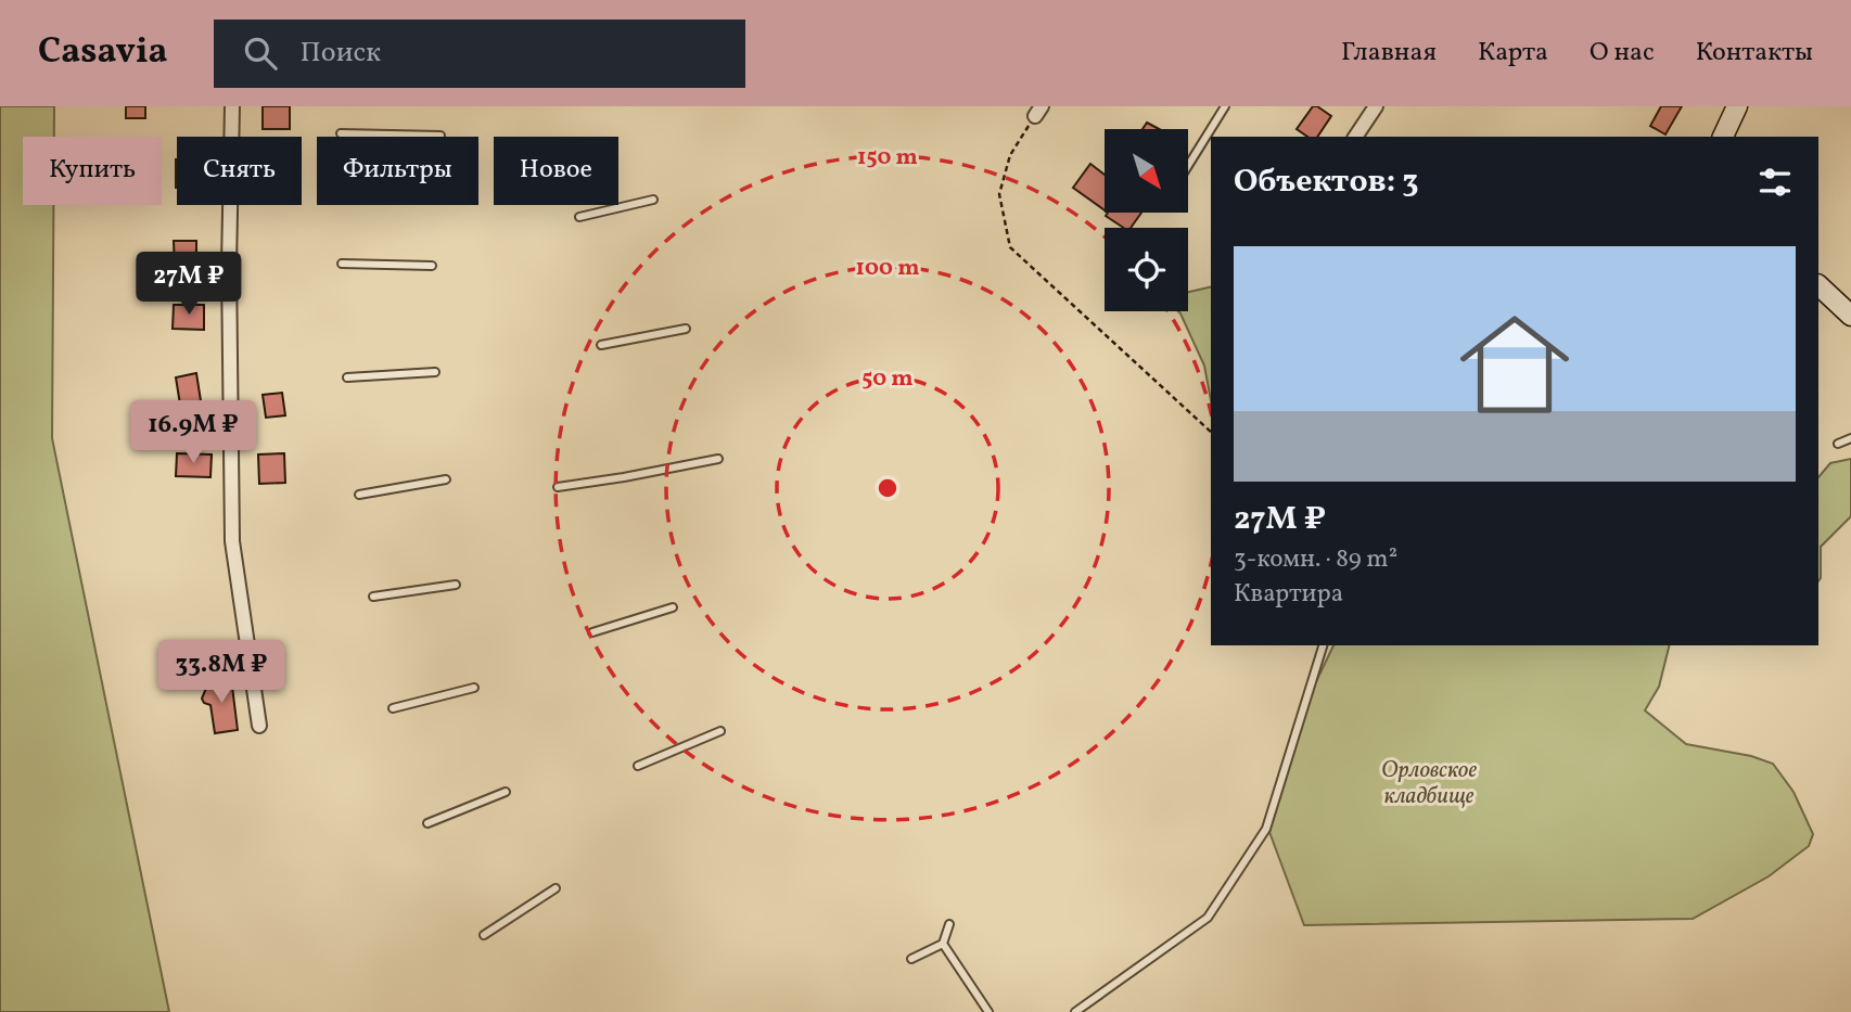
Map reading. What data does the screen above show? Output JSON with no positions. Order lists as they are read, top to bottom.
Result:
{
  "parks": ["Орловское кладбище"],
  "north": "bottom right",
  "page": {
    "header": "Casavia",
    "search": "Поиск",
    "nav": [
      "Главная",
      "Карта",
      "О нас",
      "Контакты"
    ],
    "chip": [
      "Купить",
      "Снять",
      "Фильтры",
      "Новое"
    ],
    "heading": "Объектов: 3",
    "list": [
      {
        "name": "27M ₽",
        "note": "3-комн. · 89 m² · Квартира"
      }
    ],
    "price": ["27M ₽", "16.9M ₽", "33.8M ₽"]
  },
  "rings": ["150 m", "100 m", "50 m"]
}
